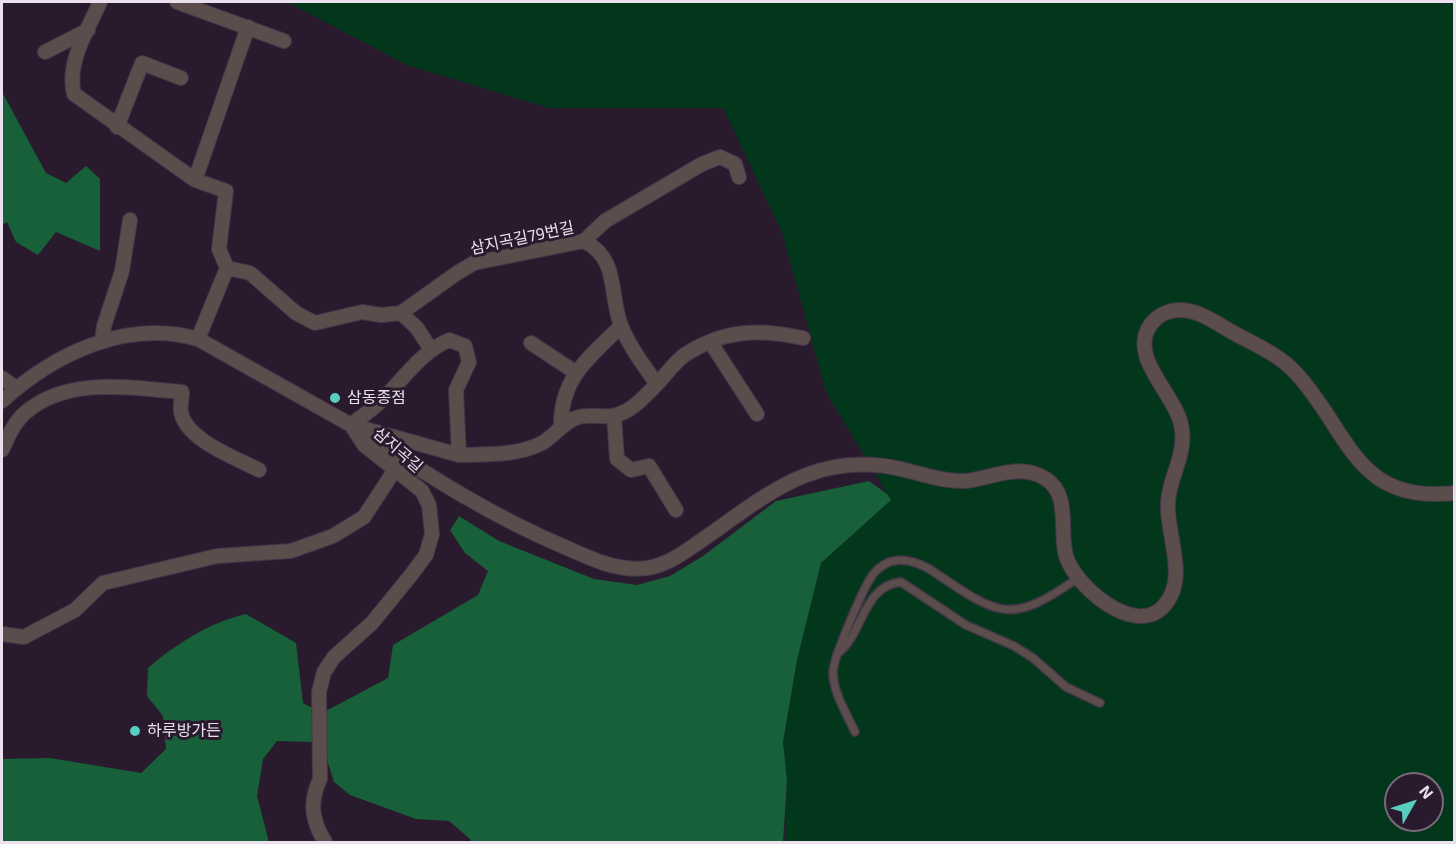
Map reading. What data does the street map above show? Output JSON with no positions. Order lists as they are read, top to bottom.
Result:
{
  "streets": {
    "street": ["삼지곡길79번길", "삼지곡길"]
  },
  "places": ["삼동종점", "하루방가든"],
  "north": "top right"
}
